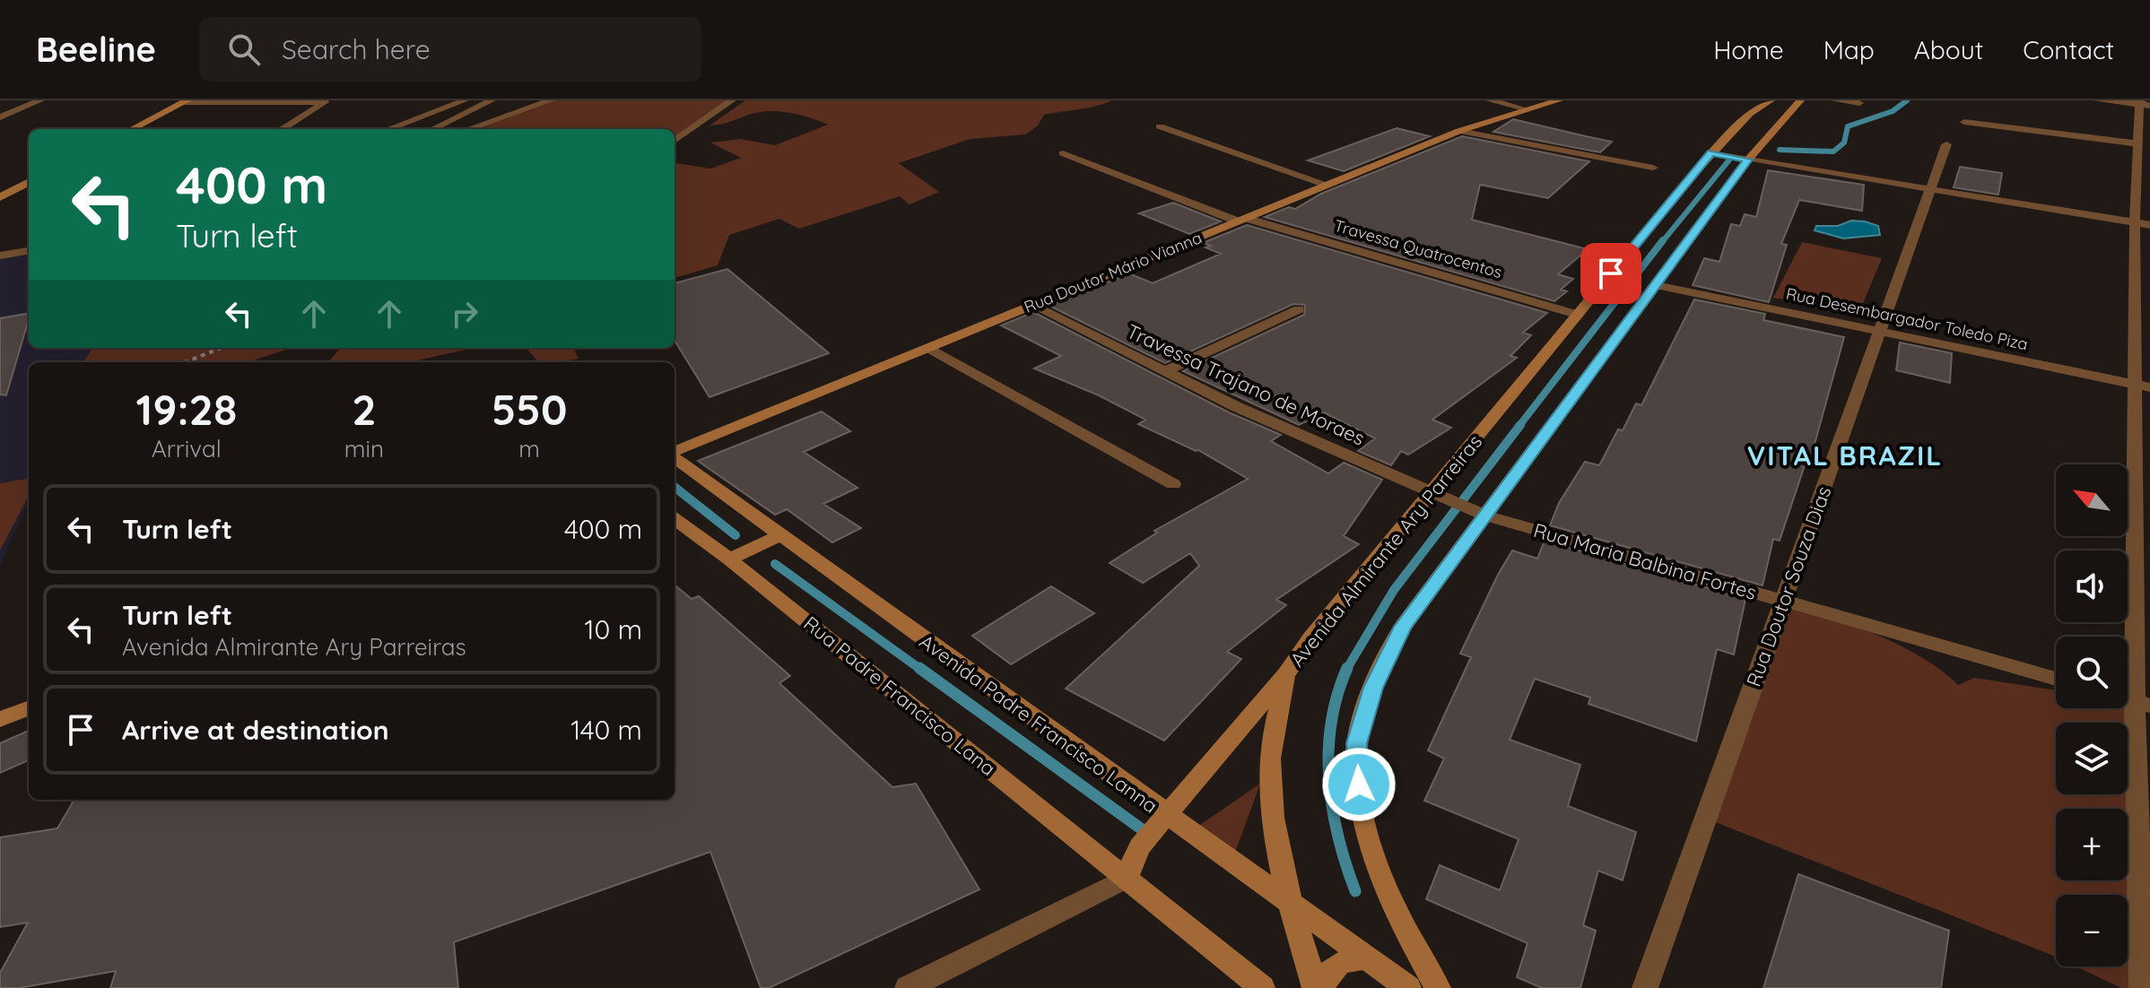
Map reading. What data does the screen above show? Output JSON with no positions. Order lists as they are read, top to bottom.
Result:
{
  "streets": {
    "street": [
      "Travessa Quatrocentos",
      "Rua Doutor Mário Vianna",
      "Rua Desembargador Toledo Piza",
      "Travessa Trajano de Moraes",
      "Avenida Almirante Ary Parreiras",
      "Rua Maria Balbina Fortes",
      "Rua Doutor Souza Dias",
      "Rua Padre Francisco Lana",
      "Avenida Padre Francisco Lanna"
    ]
  },
  "crossings": [
    ["Travessa Quatrocentos", "Rua Doutor Mário Vianna"],
    ["Travessa Quatrocentos", "Avenida Almirante Ary Parreiras"],
    ["Rua Doutor Mário Vianna", "Travessa Trajano de Moraes"],
    ["Rua Desembargador Toledo Piza", "Rua Doutor Souza Dias"],
    ["Travessa Trajano de Moraes", "Avenida Almirante Ary Parreiras"],
    ["Travessa Trajano de Moraes", "Rua Maria Balbina Fortes"],
    ["Avenida Almirante Ary Parreiras", "Rua Padre Francisco Lana"],
    ["Avenida Almirante Ary Parreiras", "Avenida Padre Francisco Lanna"],
    ["Rua Maria Balbina Fortes", "Rua Doutor Souza Dias"]
  ],
  "districts": ["VITAL BRAZIL"],
  "north": "top left",
  "page": {
    "header": "Beeline",
    "search": "Search here",
    "nav": [
      "Home",
      "Map",
      "About",
      "Contact"
    ],
    "turn": ["400 m", "Turn left"],
    "eta": [
      "19:28",
      "Arrival",
      "2",
      "min",
      "550",
      "m"
    ],
    "map_buttons": ["+", "−"],
    "list": [
      {
        "name": "Turn left",
        "value": "400 m"
      },
      {
        "name": "Turn left",
        "note": "Avenida Almirante Ary Parreiras",
        "value": "10 m"
      },
      {
        "name": "Arrive at destination",
        "value": "140 m"
      }
    ]
  }
}
